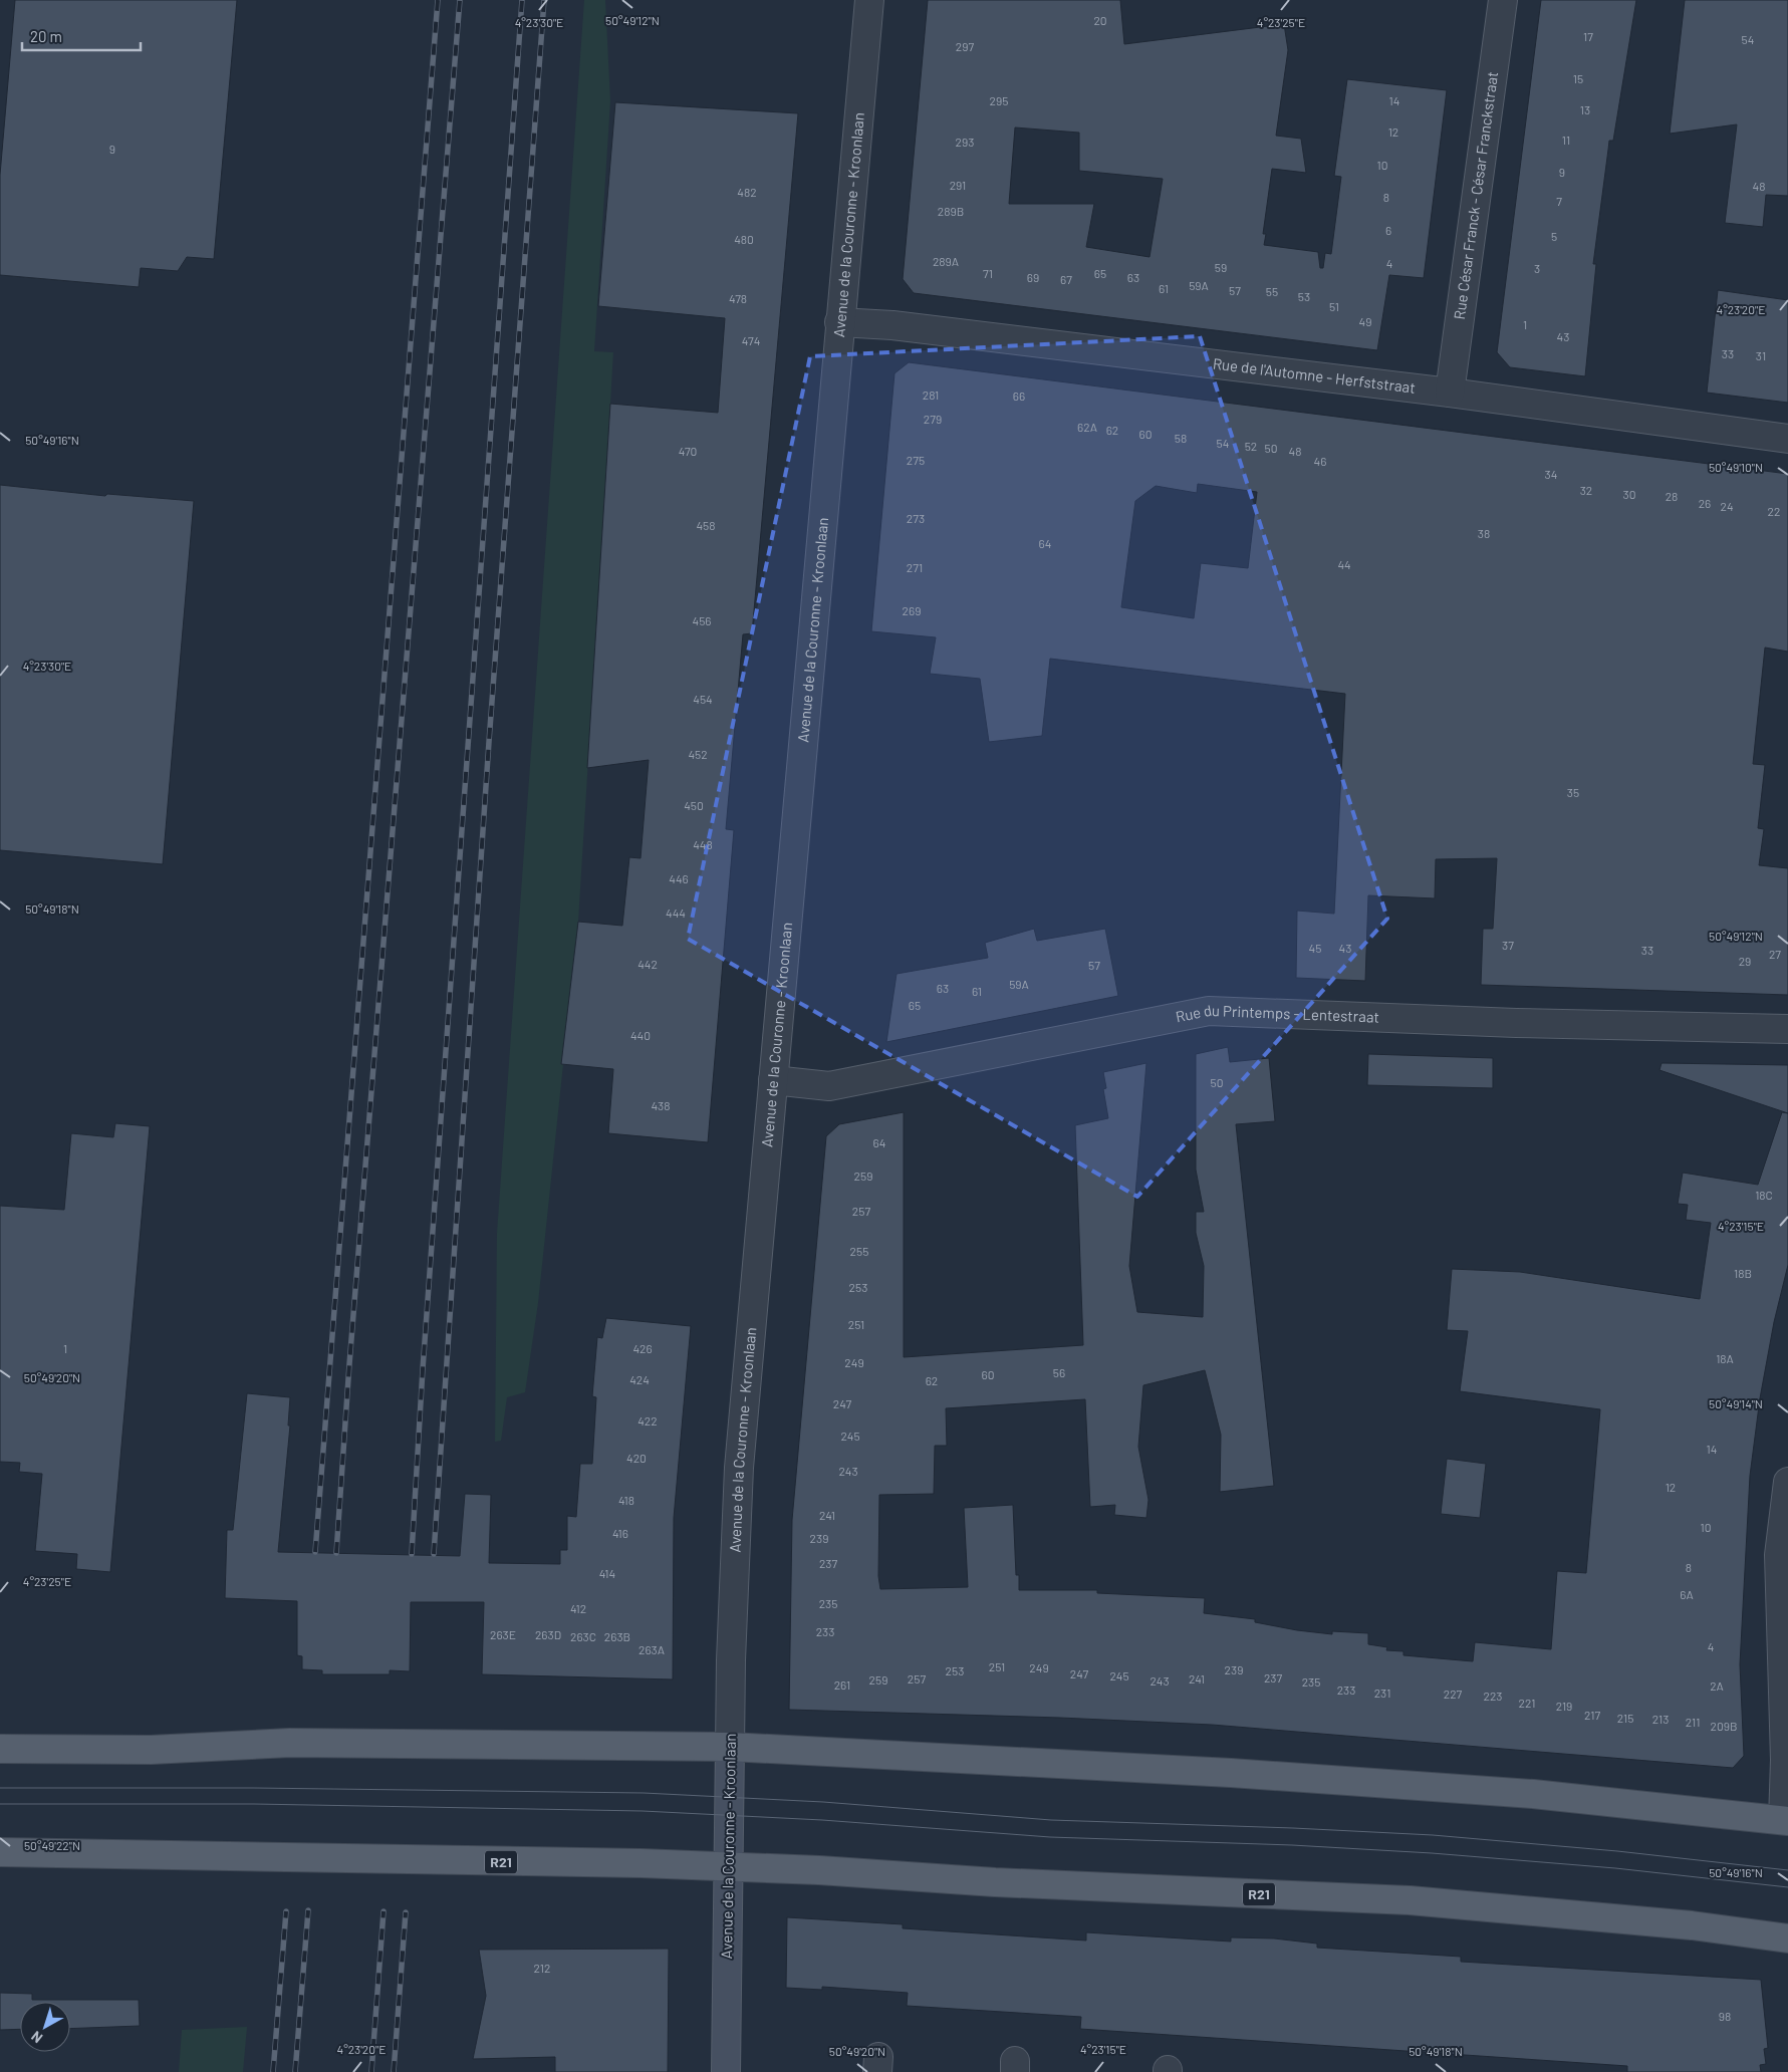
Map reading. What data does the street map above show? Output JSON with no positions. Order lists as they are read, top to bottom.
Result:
{
  "streets": {
    "main road": ["Avenue de la Couronne - Kroonlaan", "R21"],
    "street": ["Rue César Franck - César Franckstraat", "Rue de l'Automne - Herfststraat", "Rue du Printemps - Lentestraat"]
  },
  "crossings": [
    ["Rue César Franck - César Franckstraat", "Rue de l'Automne - Herfststraat"],
    ["Avenue de la Couronne - Kroonlaan", "Rue de l'Automne - Herfststraat"],
    ["Avenue de la Couronne - Kroonlaan", "Rue du Printemps - Lentestraat"],
    ["Avenue de la Couronne - Kroonlaan", "R21"]
  ],
  "house_numbers": [
    "20",
    "17",
    "54",
    "297",
    "15",
    "295",
    "14",
    "13",
    "12",
    "11",
    "293",
    "9",
    "10",
    "9",
    "291",
    "48",
    "482",
    "8",
    "7",
    "289B",
    "6",
    "5",
    "480",
    "289A",
    "4",
    "59",
    "3",
    "71",
    "65",
    "69",
    "63",
    "67",
    "59A",
    "61",
    "57",
    "55",
    "53",
    "478",
    "51",
    "49",
    "1",
    "43",
    "474",
    "33",
    "31",
    "281",
    "66",
    "279",
    "62A",
    "62",
    "60",
    "58",
    "54",
    "52",
    "50",
    "470",
    "48",
    "275",
    "46",
    "34",
    "32",
    "30",
    "28",
    "26",
    "24",
    "22",
    "273",
    "458",
    "38",
    "64",
    "44",
    "271",
    "269",
    "456",
    "454",
    "452",
    "35",
    "450",
    "448",
    "446",
    "444",
    "37",
    "45",
    "43",
    "33",
    "27",
    "29",
    "442",
    "57",
    "59A",
    "63",
    "61",
    "65",
    "440",
    "50",
    "438",
    "64",
    "259",
    "18C",
    "257",
    "255",
    "18B",
    "253",
    "251",
    "1",
    "426",
    "18A",
    "249",
    "56",
    "60",
    "424",
    "62",
    "247",
    "422",
    "245",
    "14",
    "420",
    "243",
    "12",
    "418",
    "241",
    "10",
    "416",
    "239",
    "237",
    "8",
    "414",
    "6A",
    "235",
    "412",
    "233",
    "263E",
    "263D",
    "263C",
    "263B",
    "4",
    "263A",
    "251",
    "249",
    "239",
    "253",
    "247",
    "245",
    "237",
    "257",
    "241",
    "259",
    "243",
    "235",
    "261",
    "2A",
    "233",
    "231",
    "227",
    "223",
    "221",
    "219",
    "217",
    "215",
    "213",
    "211",
    "209B",
    "212",
    "98"
  ],
  "scale_bar": "20 m",
  "north": "bottom left",
  "coordinates": [
    "50°49'12\"N",
    "4°23'30\"E",
    "4°23'25\"E",
    "4°23'20\"E",
    "50°49'16\"N",
    "50°49'10\"N",
    "50°49'18\"N",
    "4°23'15\"E",
    "50°49'20\"N",
    "50°49'14\"N",
    "50°49'22\"N"
  ]
}
